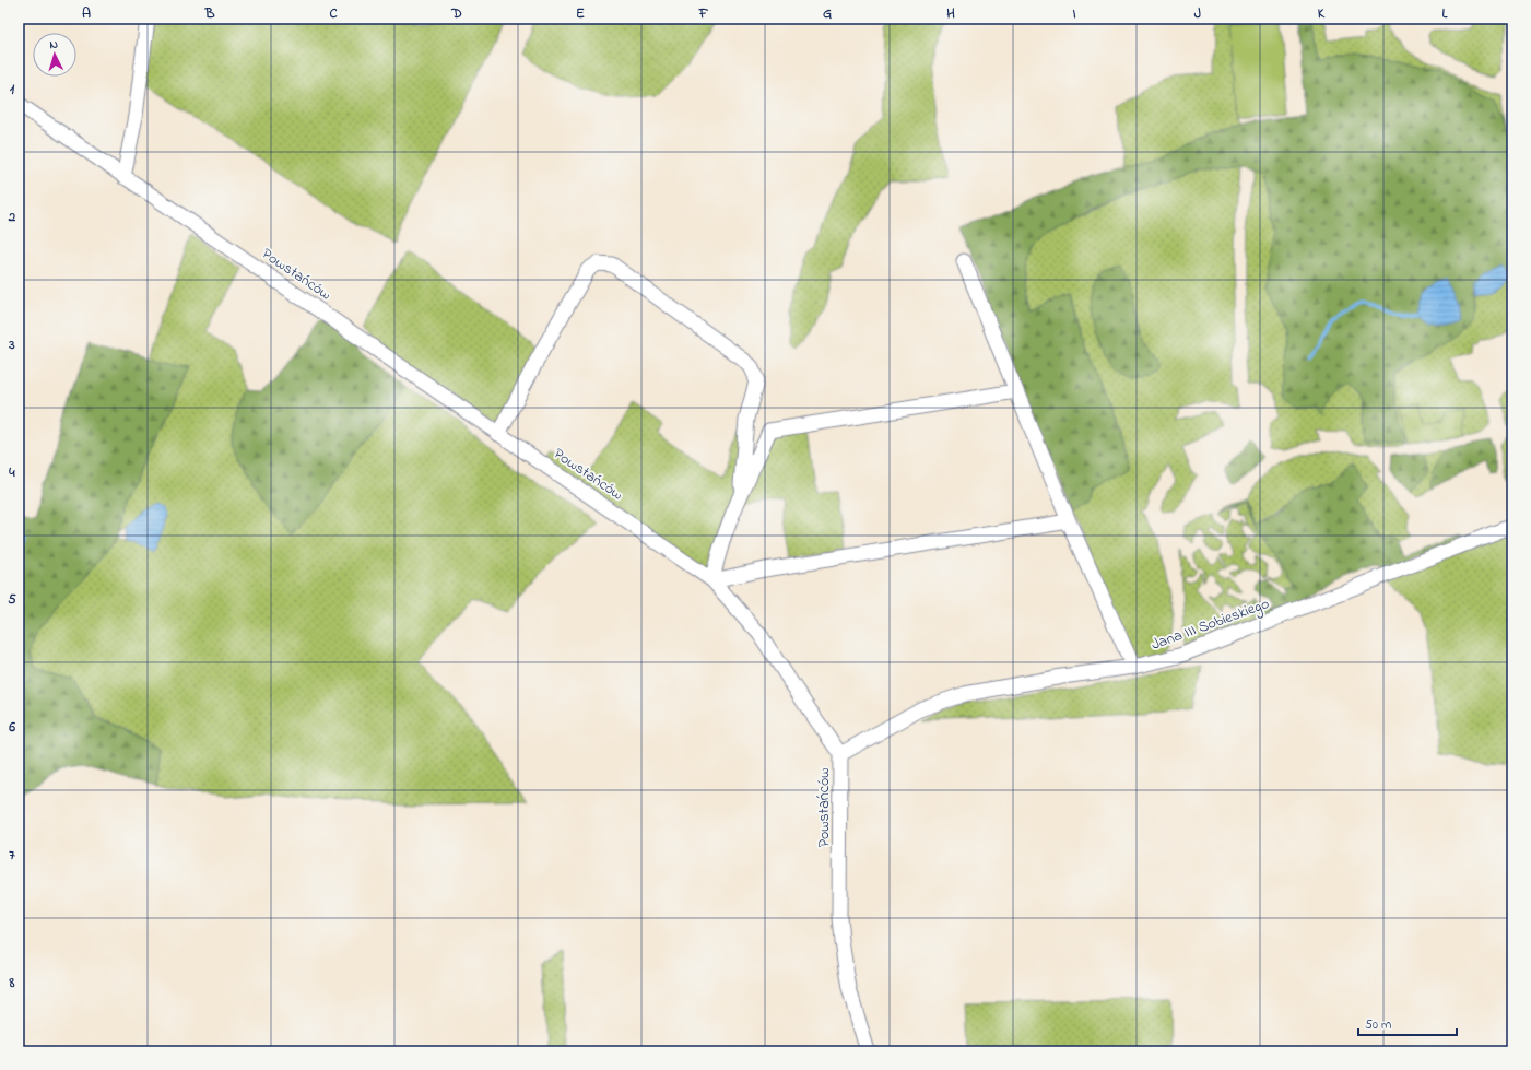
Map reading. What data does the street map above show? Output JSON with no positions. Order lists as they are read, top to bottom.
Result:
{
  "streets": {
    "street": ["Powstańców", "Jana III Sobieskiego"]
  },
  "crossings": [
    ["Powstańców", "Jana III Sobieskiego"]
  ],
  "scale_bar": "50 m",
  "north": "top",
  "grid": {
    "columns": [
      "A",
      "B",
      "C",
      "D",
      "E",
      "F",
      "G",
      "H",
      "I",
      "J",
      "K",
      "L"
    ],
    "rows": [
      "1",
      "2",
      "3",
      "4",
      "5",
      "6",
      "7",
      "8"
    ]
  }
}
